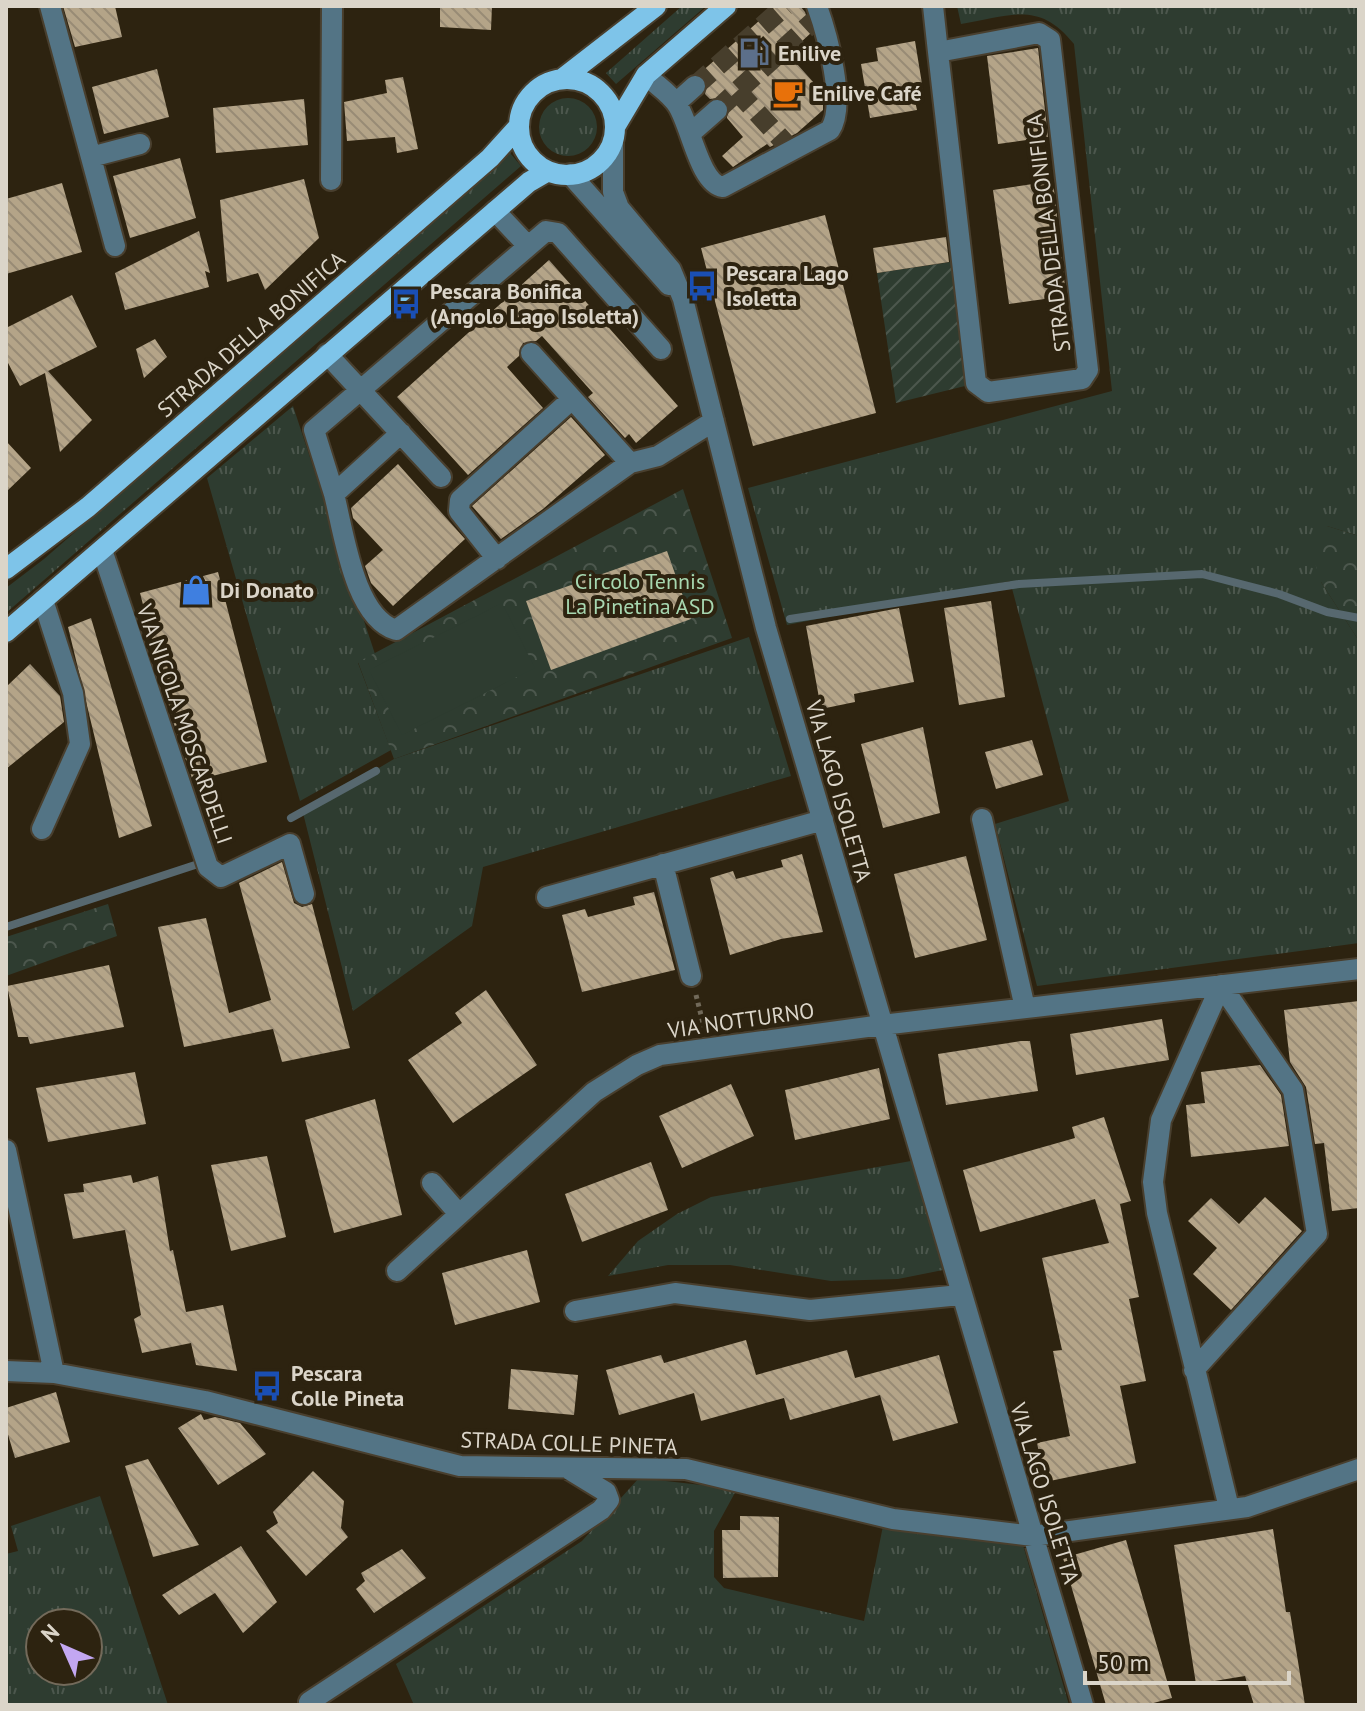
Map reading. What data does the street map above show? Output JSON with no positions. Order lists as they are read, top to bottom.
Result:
{
  "streets": {
    "main road": ["STRADA DELLA BONIFICA"],
    "street": [
      "VIA NICOLA MOSCARDELLI",
      "VIA LAGO ISOLETTA",
      "VIA NOTTURNO",
      "STRADA COLLE PINETA"
    ]
  },
  "crossings": [
    ["STRADA DELLA BONIFICA", "VIA LAGO ISOLETTA"],
    ["VIA LAGO ISOLETTA", "VIA NOTTURNO"],
    ["VIA LAGO ISOLETTA", "STRADA COLLE PINETA"]
  ],
  "parks": ["Circolo Tennis La Pinetina ASD"],
  "places": {
    "fuel station": ["Enilive"],
    "cafe": ["Enilive Café"],
    "bus stop": ["Pescara Lago Isoletta", "Pescara Bonifica (Angolo Lago Isoletta)", "Pescara Colle Pineta"],
    "shop": ["Di Donato"]
  },
  "scale_bar": "50 m",
  "north": "top left"
}
